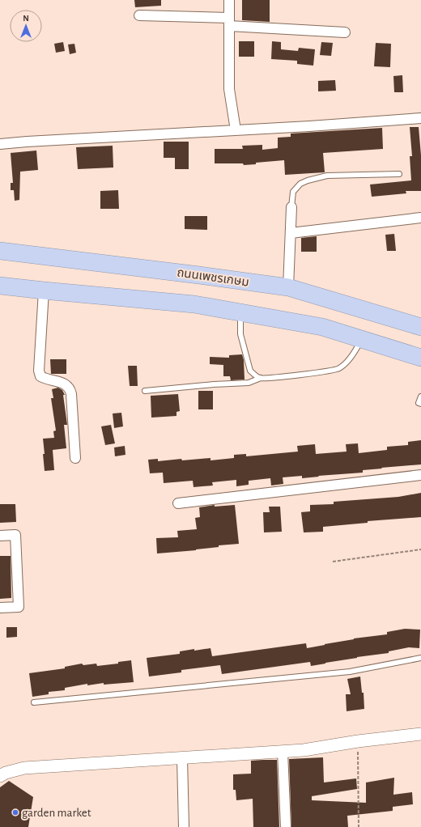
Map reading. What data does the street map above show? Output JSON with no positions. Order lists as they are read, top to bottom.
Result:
{
  "streets": {
    "highway": ["ถนนเพชรเกษม"]
  },
  "places": ["garden market"],
  "north": "top"
}
